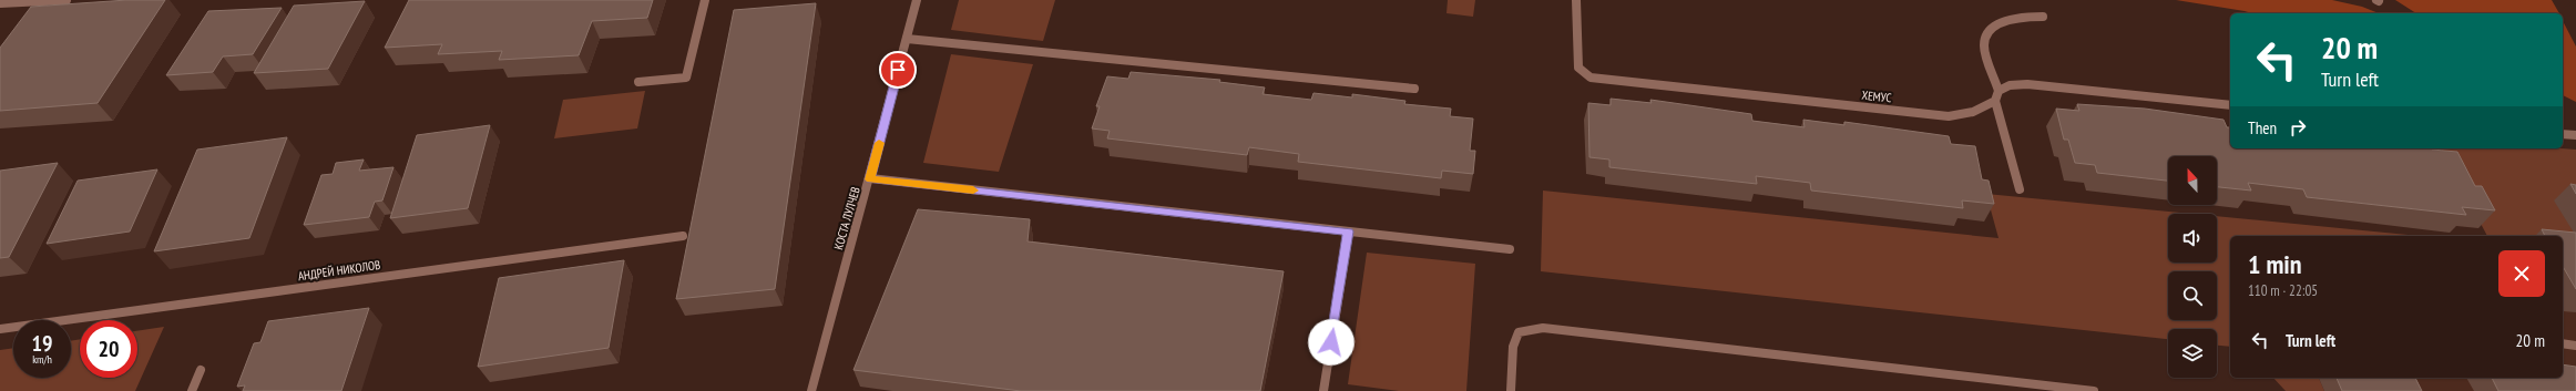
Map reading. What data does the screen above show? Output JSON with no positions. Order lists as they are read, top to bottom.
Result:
{
  "streets": {
    "street": ["ХЕМУС", "КОСТА ЛУЛЧЕВ", "АНДРЕЙ НИКОЛОВ"]
  },
  "north": "top",
  "page": {
    "turn": ["20 m", "Turn left"],
    "then": "Then",
    "heading": ["1 min", "110 m · 22:05"],
    "list": [
      {
        "name": "Turn left",
        "value": "20 m"
      }
    ],
    "speed": "19 km/h",
    "limit": "20"
  }
}
